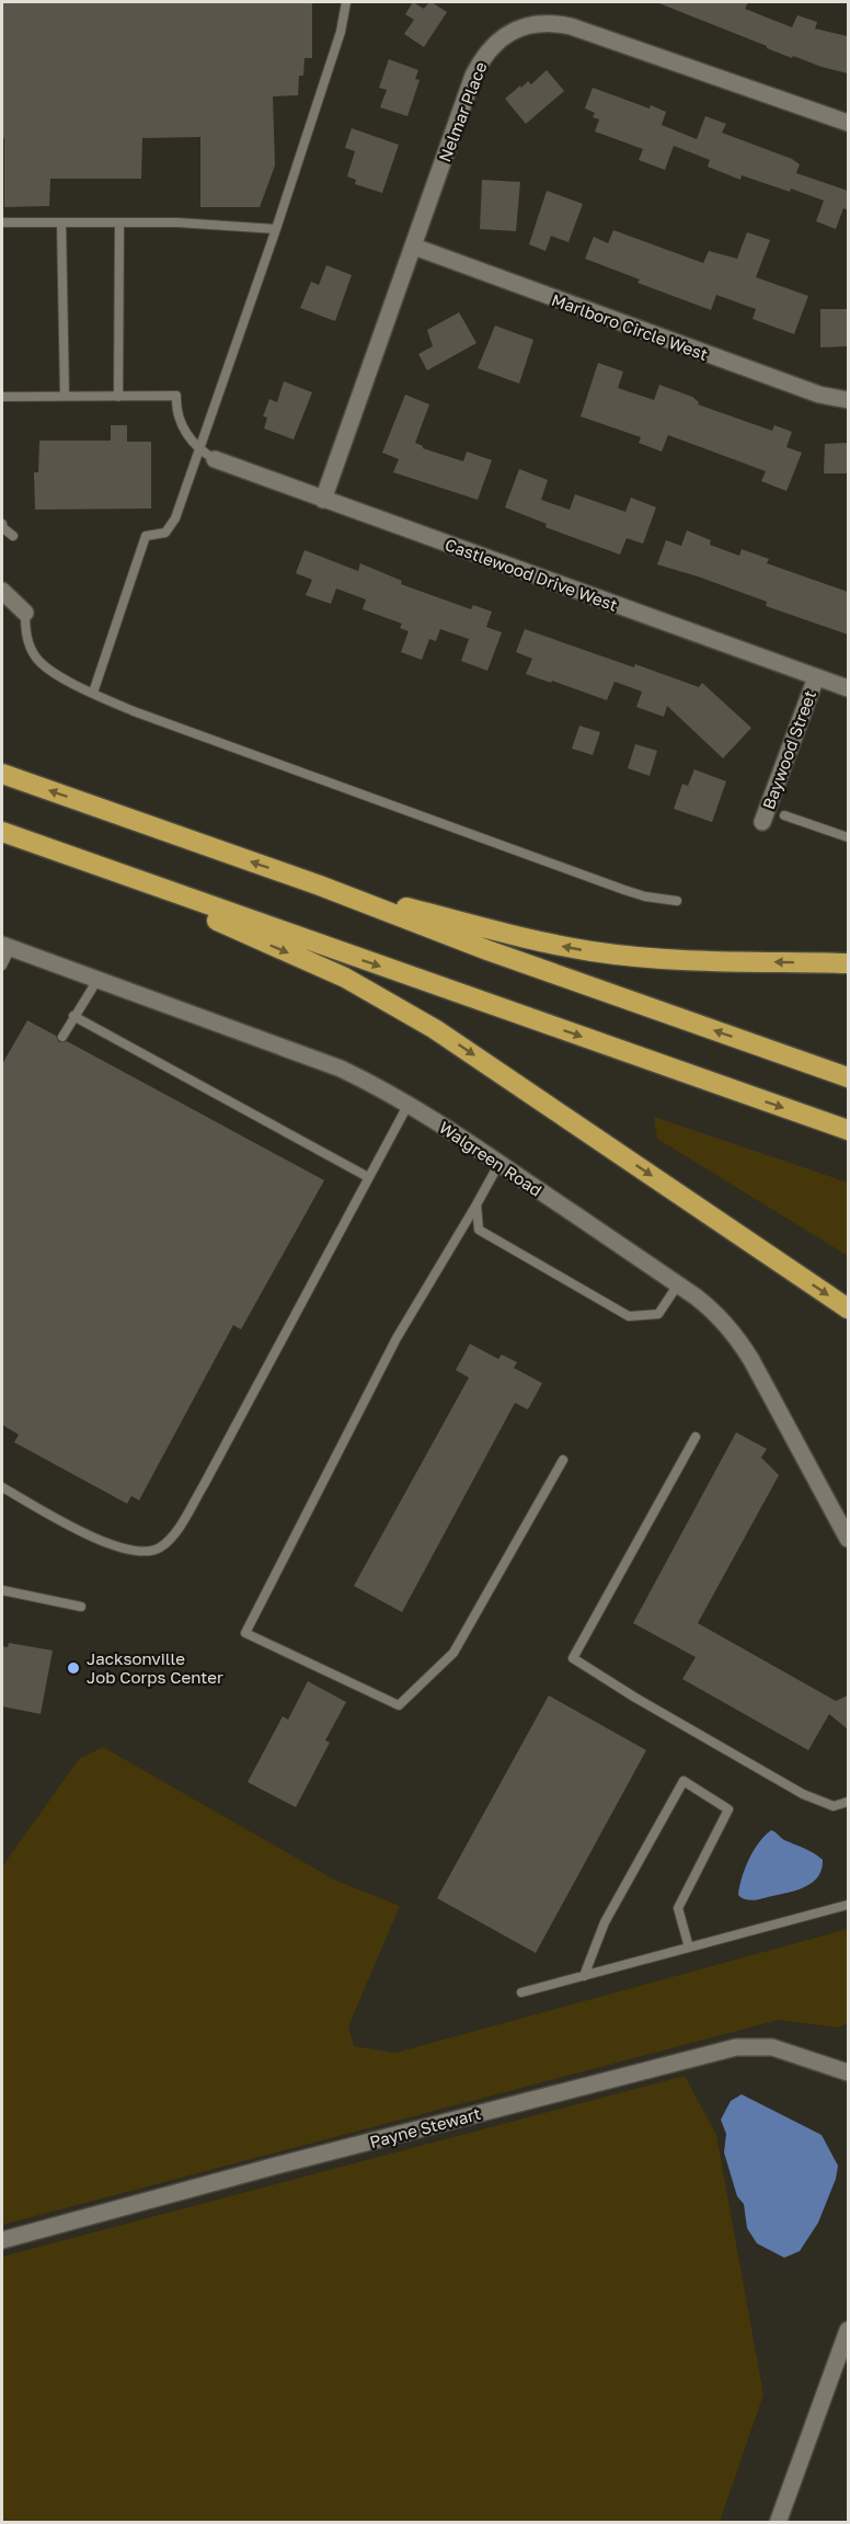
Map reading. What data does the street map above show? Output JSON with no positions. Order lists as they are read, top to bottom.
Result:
{
  "streets": {
    "street": [
      "Nelmar Place",
      "Marlboro Circle West",
      "Castlewood Drive West",
      "Baywood Street",
      "Walgreen Road",
      "Payne Stewart"
    ]
  },
  "crossings": [
    ["Nelmar Place", "Marlboro Circle West"],
    ["Nelmar Place", "Castlewood Drive West"],
    ["Castlewood Drive West", "Baywood Street"]
  ],
  "places": ["Jacksonville Job Corps Center"]
}
